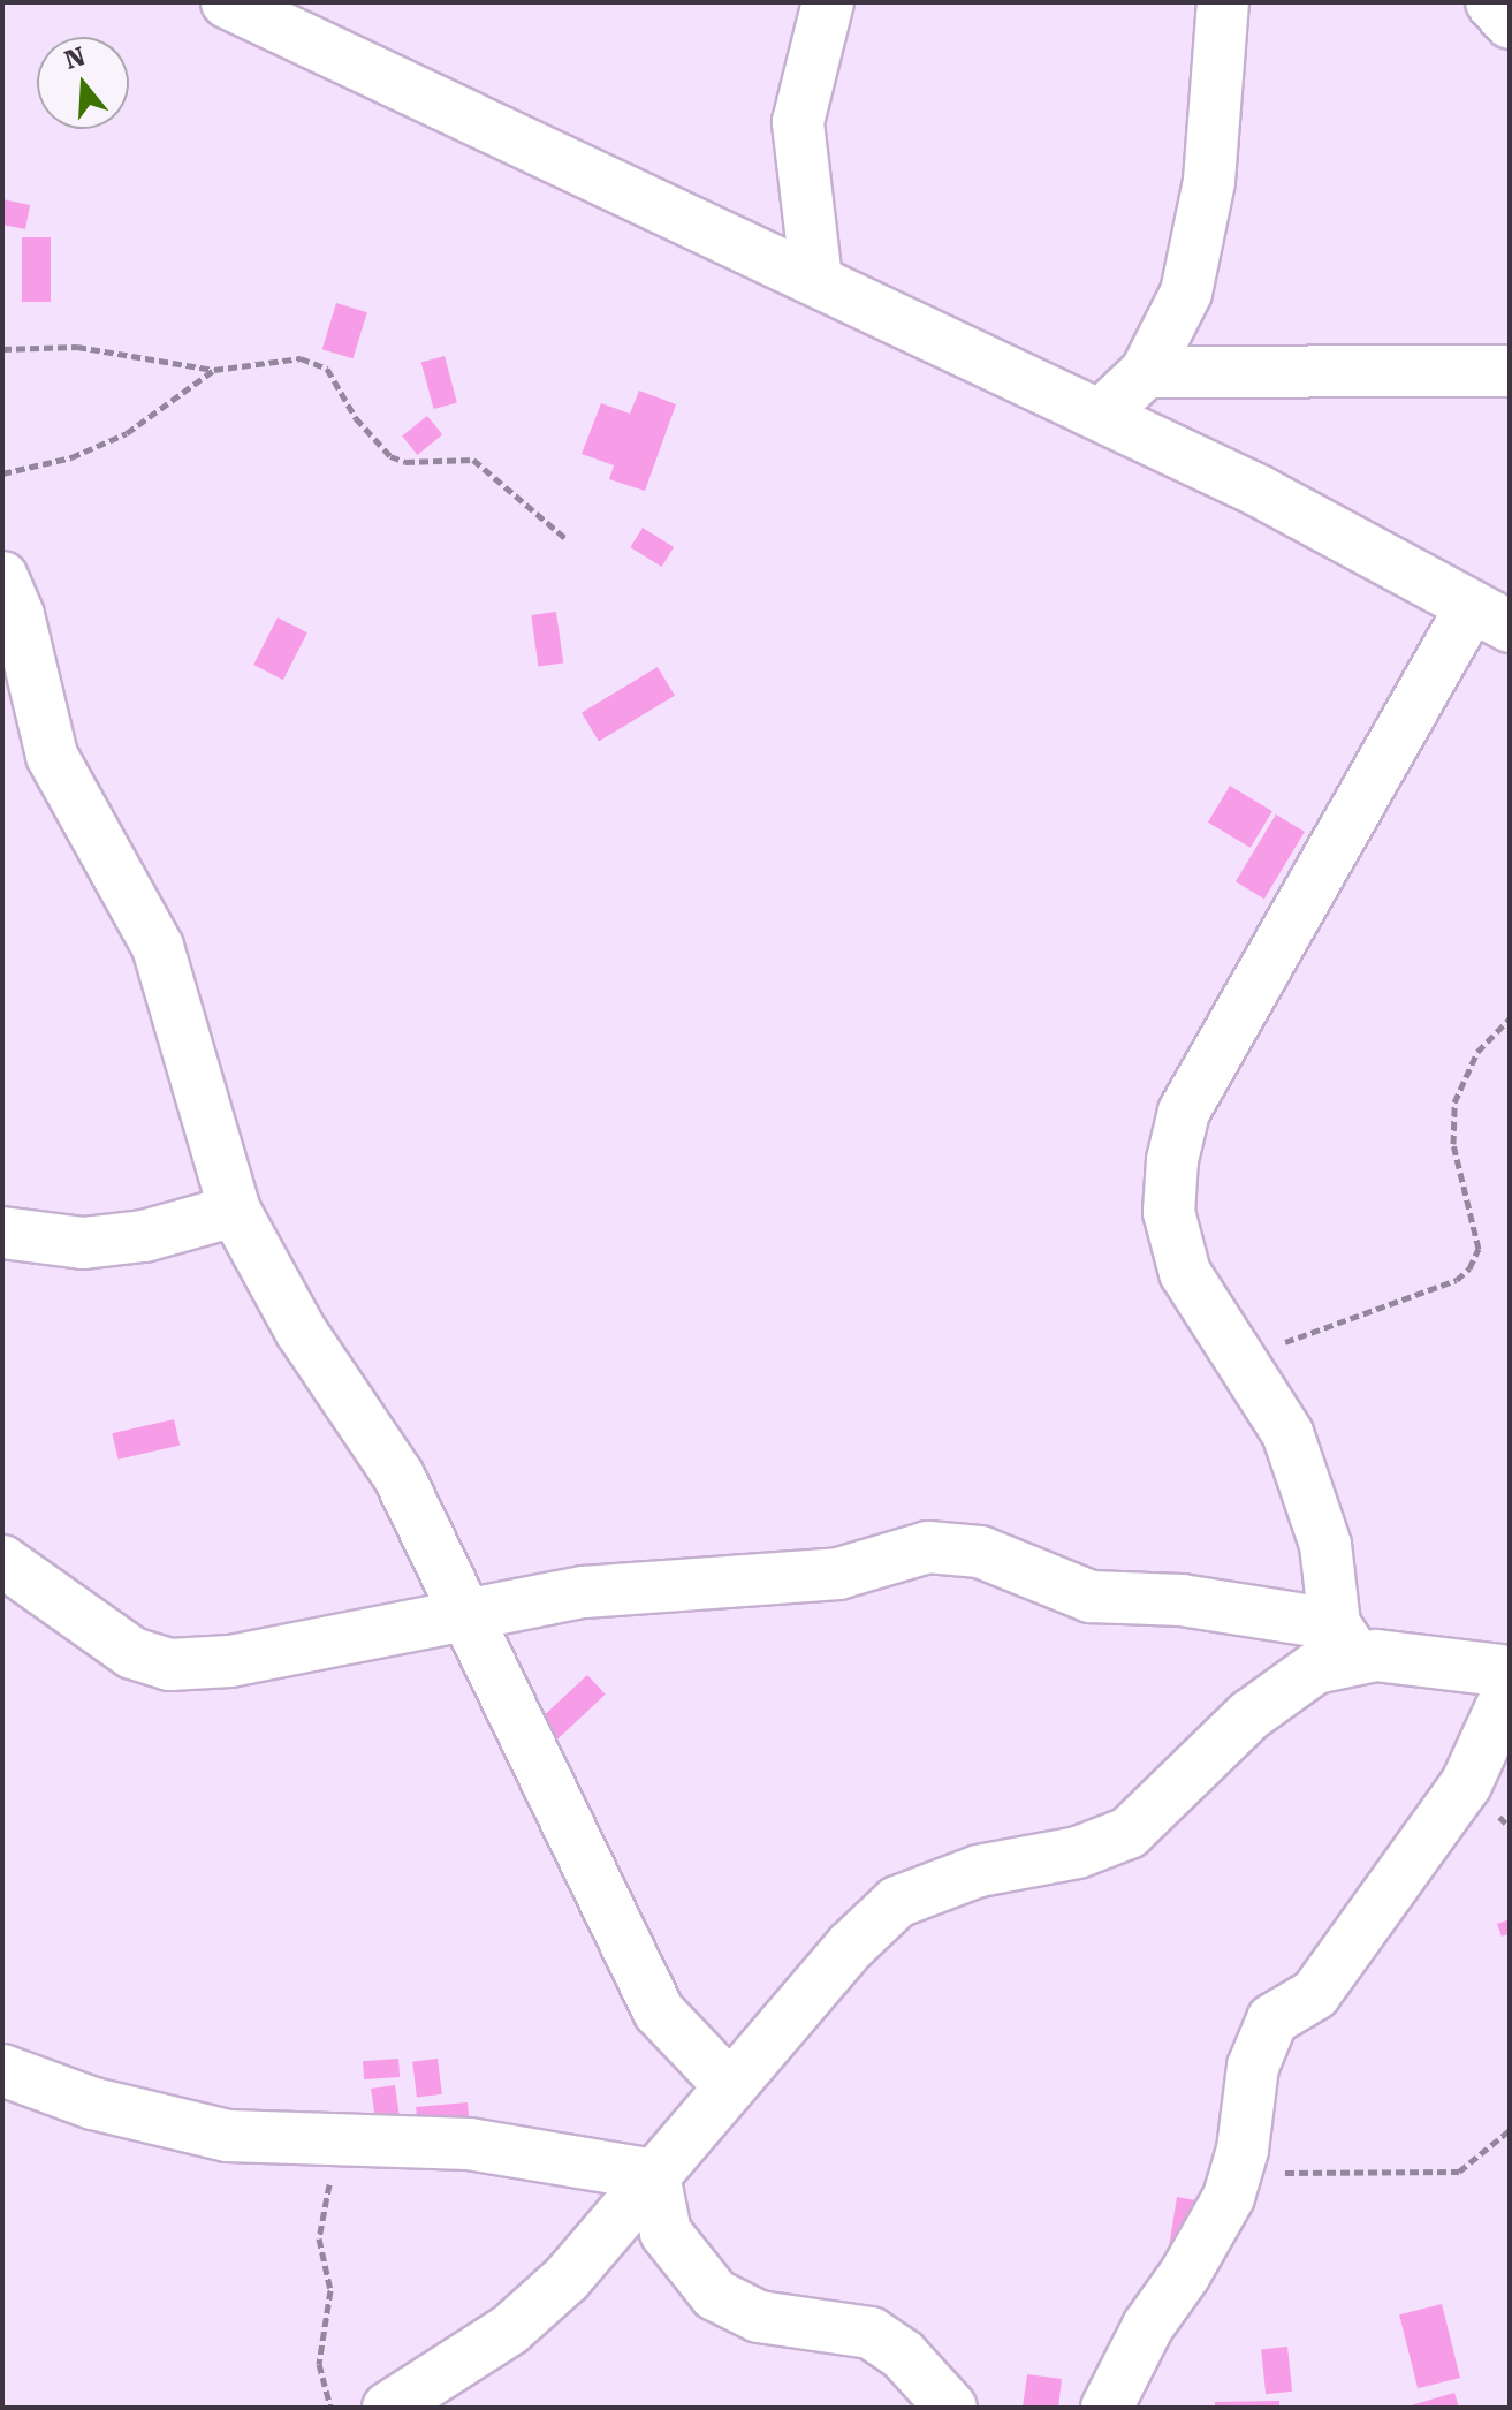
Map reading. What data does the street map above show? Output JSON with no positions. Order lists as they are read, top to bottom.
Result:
{
  "north": "top"
}
